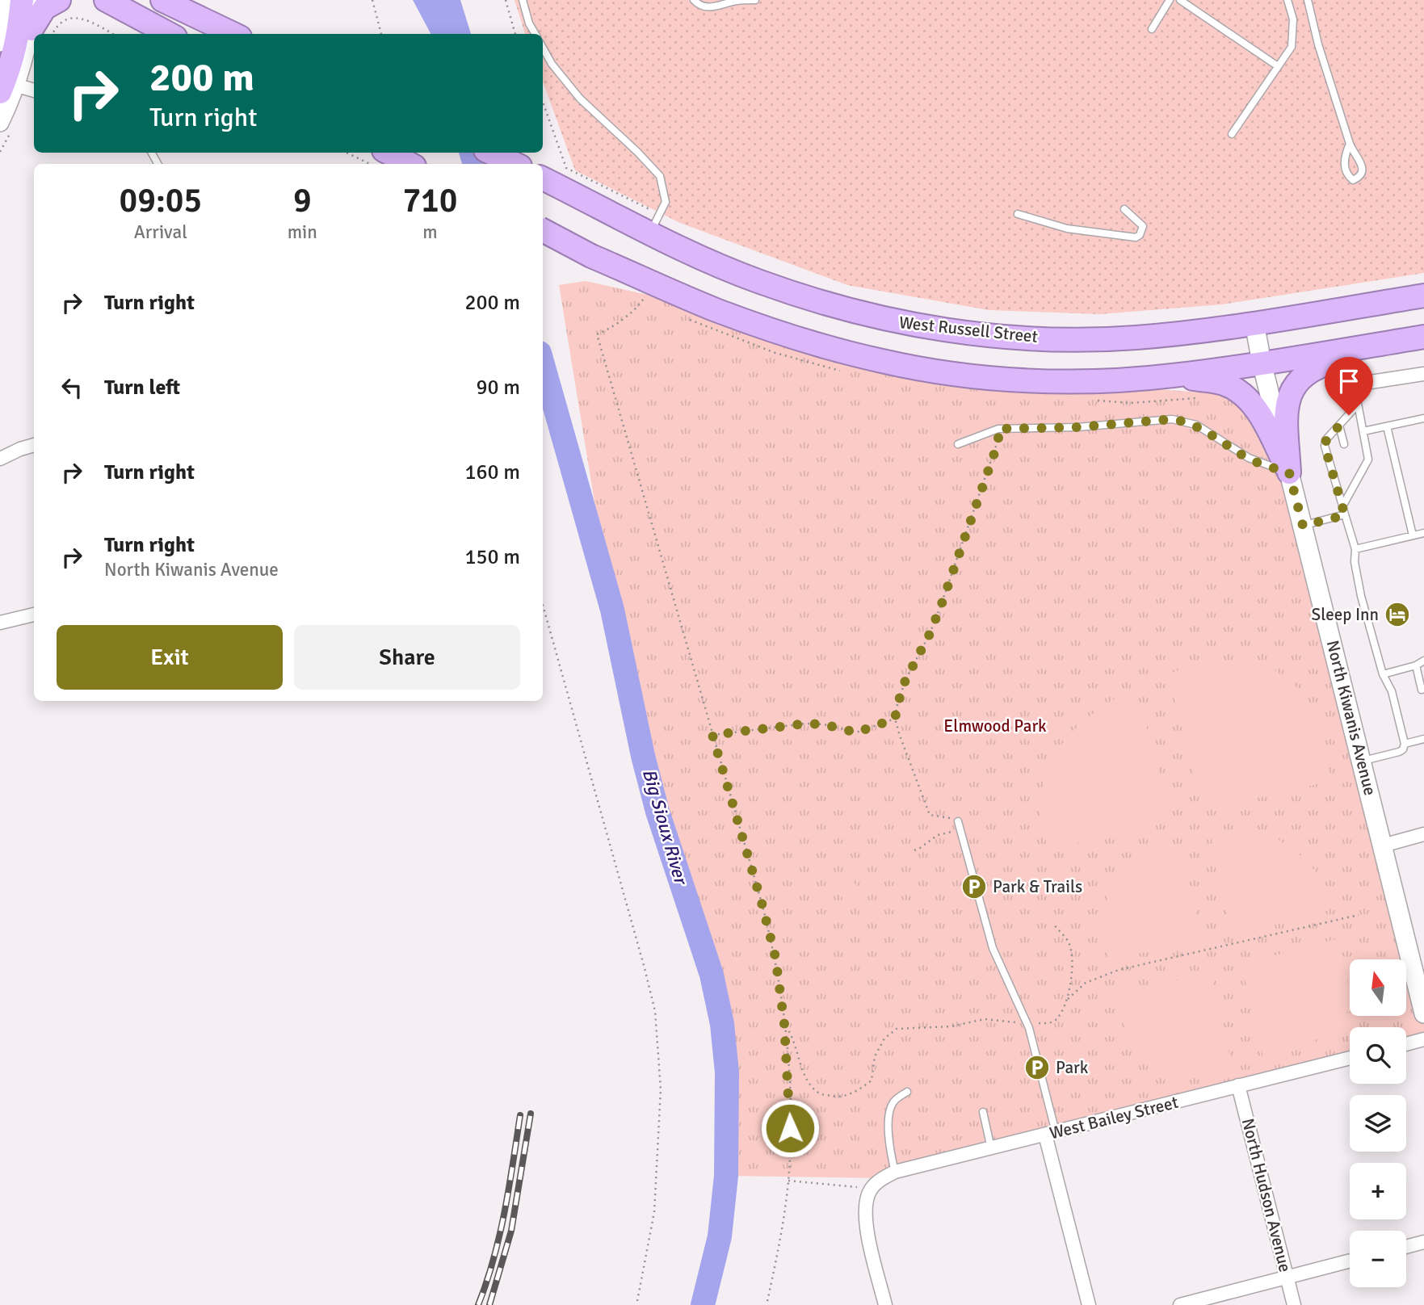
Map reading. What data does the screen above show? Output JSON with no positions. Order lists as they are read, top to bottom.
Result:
{
  "streets": {
    "highway": ["West Russell Street"],
    "main road": ["North Kiwanis Avenue"],
    "street": ["West Bailey Street", "North Hudson Avenue"]
  },
  "crossings": [
    ["West Russell Street", "North Kiwanis Avenue"],
    ["West Bailey Street", "North Hudson Avenue"]
  ],
  "water": ["Big Sioux River"],
  "parks": ["Elmwood Park"],
  "places": {
    "hotel": ["Sleep Inn"],
    "parking": ["Park & Trails", "Park"]
  },
  "north": "top",
  "page": {
    "turn": ["200 m", "Turn right"],
    "eta": [
      "09:05",
      "Arrival",
      "9",
      "min",
      "710",
      "m"
    ],
    "list": [
      {
        "name": "Turn right",
        "value": "200 m"
      },
      {
        "name": "Turn left",
        "value": "90 m"
      },
      {
        "name": "Turn right",
        "value": "160 m"
      },
      {
        "name": "Turn right",
        "note": "North Kiwanis Avenue",
        "value": "150 m"
      }
    ],
    "buttons": ["Exit", "Share"],
    "map_buttons": ["+", "−"]
  }
}
